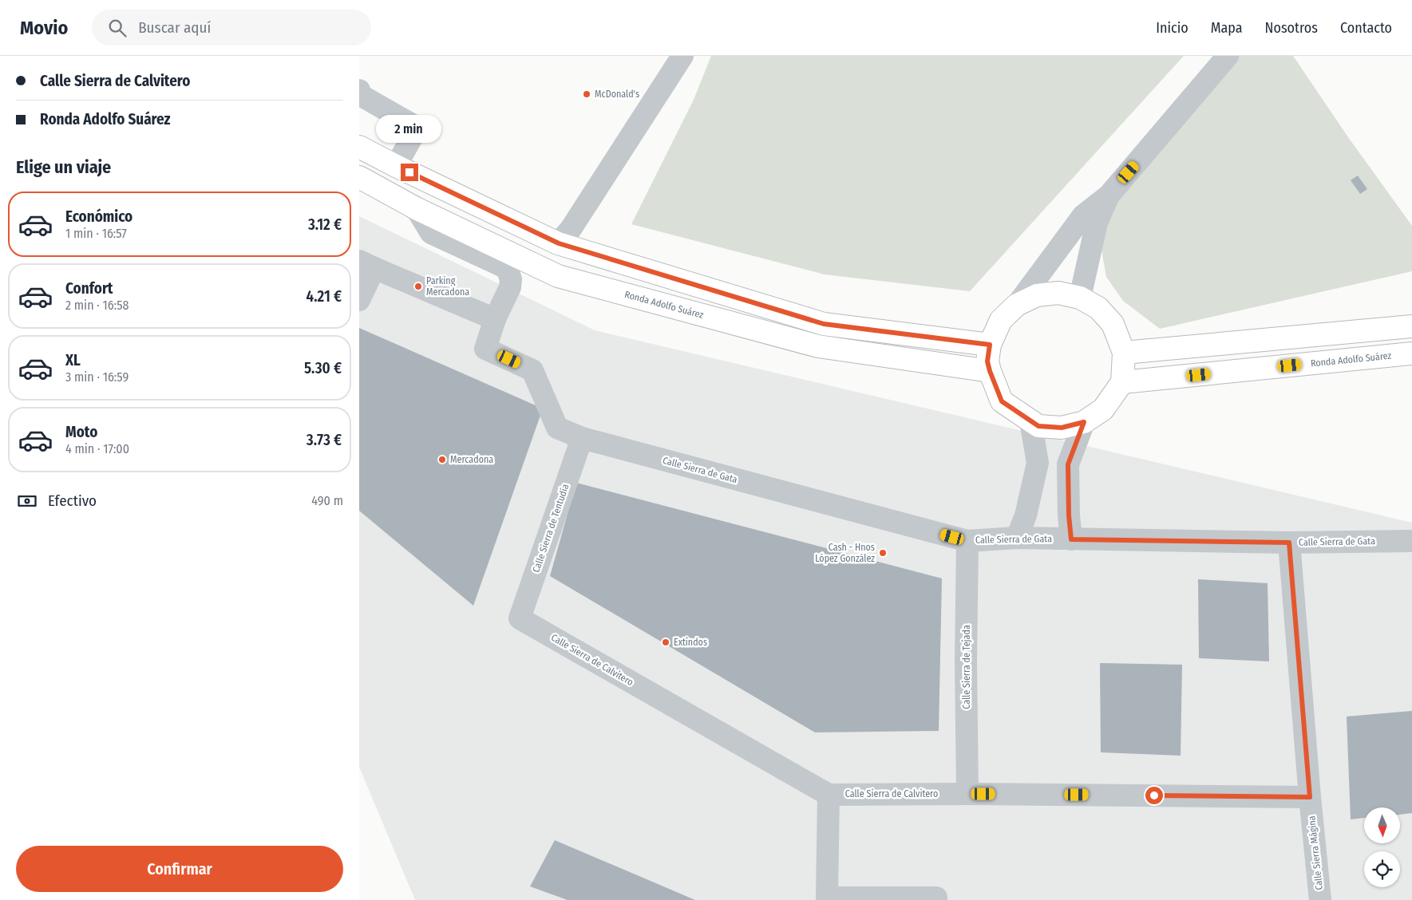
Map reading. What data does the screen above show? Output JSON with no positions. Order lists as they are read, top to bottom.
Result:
{
  "streets": {
    "main road": ["Ronda Adolfo Suárez"],
    "street": [
      "Calle Sierra de Gata",
      "Calle Sierra de Tentudía",
      "Calle Sierra de Calvitero",
      "Calle Sierra de Tejada",
      "Calle Sierra Mágina"
    ]
  },
  "crossings": [
    ["Calle Sierra de Gata", "Calle Sierra de Tentudía"],
    ["Calle Sierra de Gata", "Calle Sierra de Tejada"],
    ["Calle Sierra de Gata", "Calle Sierra Mágina"],
    ["Calle Sierra de Tentudía", "Calle Sierra de Calvitero"],
    ["Calle Sierra de Calvitero", "Calle Sierra de Tejada"],
    ["Calle Sierra de Calvitero", "Calle Sierra Mágina"]
  ],
  "places": [
    "McDonald's",
    "Parking Mercadona",
    "Mercadona",
    "Cash - Hnos López González",
    "Extindos"
  ],
  "north": "bottom",
  "page": {
    "header": "Movio",
    "search": "Buscar aquí",
    "nav": [
      "Inicio",
      "Mapa",
      "Nosotros",
      "Contacto"
    ],
    "banner": ["Calle Sierra de Calvitero", "Ronda Adolfo Suárez"],
    "bubble": "2 min",
    "heading": "Elige un viaje",
    "list": [
      {
        "name": "Económico",
        "note": "1 min · 16:57",
        "value": "3.12 €"
      },
      {
        "name": "Confort",
        "note": "2 min · 16:58",
        "value": "4.21 €"
      },
      {
        "name": "XL",
        "note": "3 min · 16:59",
        "value": "5.30 €"
      },
      {
        "name": "Moto",
        "note": "4 min · 17:00",
        "value": "3.73 €"
      }
    ],
    "pay": ["Efectivo", "490 m"],
    "buttons": "Confirmar"
  }
}
